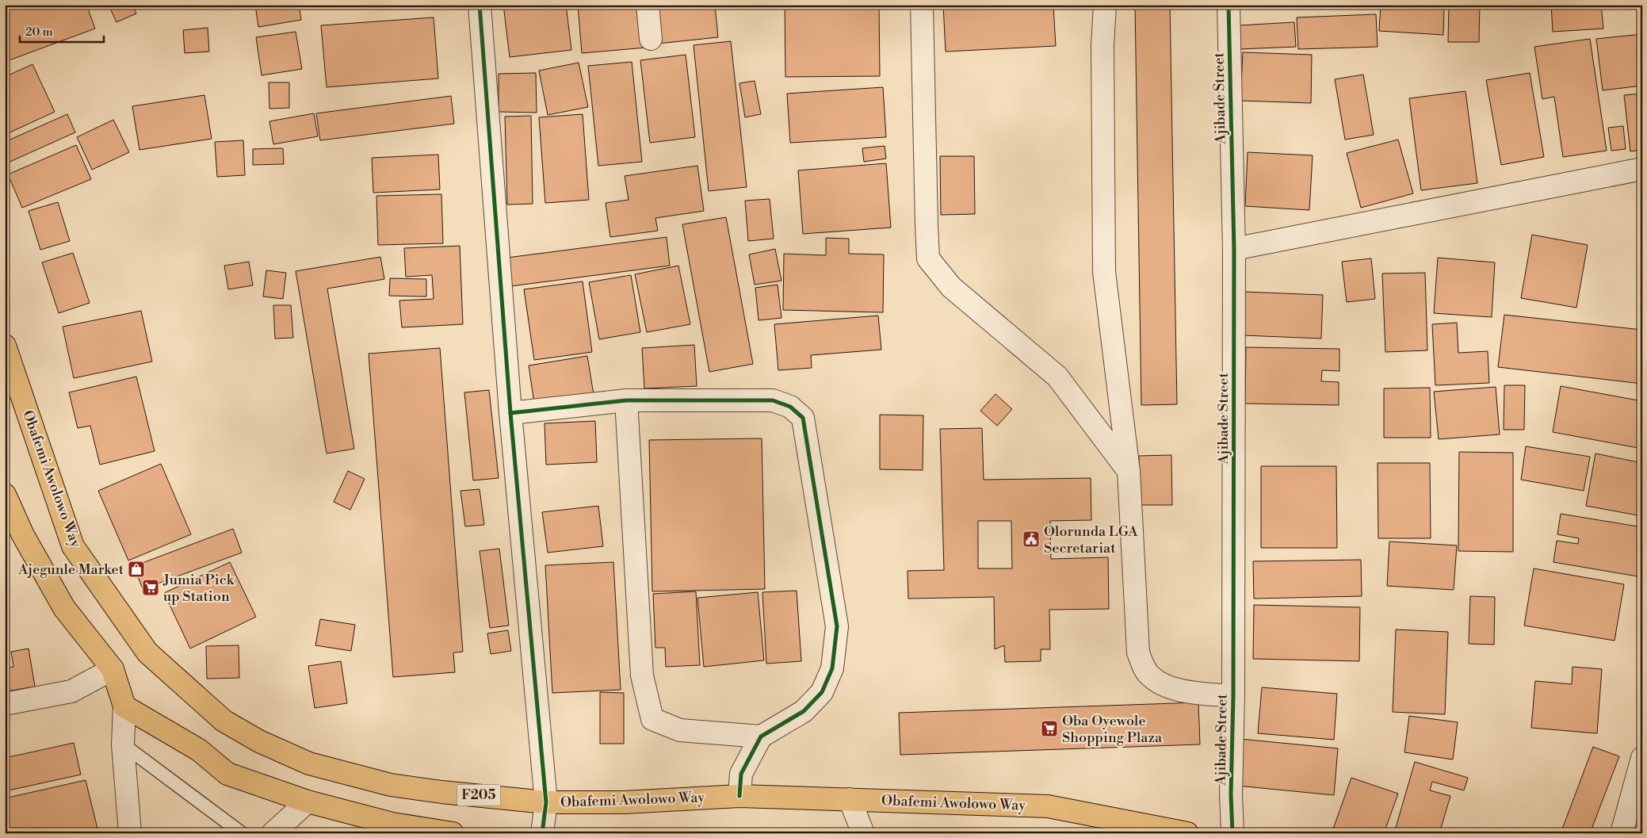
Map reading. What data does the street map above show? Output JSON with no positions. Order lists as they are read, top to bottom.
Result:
{
  "streets": {
    "main road": ["Obafemi Awolowo Way", "F205"],
    "street": ["Ajibade Street"]
  },
  "places": {
    "public building": ["Olorunda LGA Secretariat"],
    "shop": ["Ajegunle Market"],
    "supermarket": ["Jumia Pick up Station", "Oba Oyewole Shopping Plaza"]
  },
  "scale_bar": "20 m"
}
